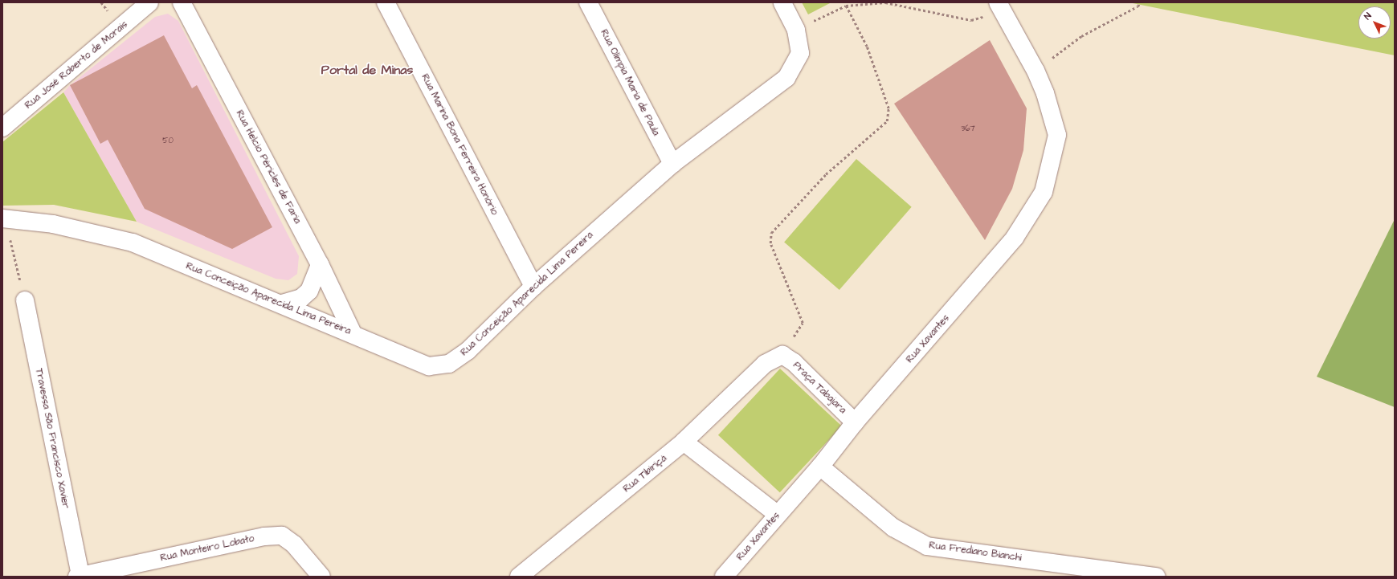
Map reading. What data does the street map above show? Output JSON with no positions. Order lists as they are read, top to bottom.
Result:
{
  "streets": {
    "street": [
      "Rua José Roberto de Morais",
      "Rua Olímpia Maria de Paula",
      "Rua Marina Bona Ferreira Honório",
      "Rua Helcio Péricles de Faria",
      "Rua Conceição Aparecida Lima Pereira",
      "Rua Xavantes",
      "Praça Tabajara",
      "Travessa São Francisco Xavier",
      "Rua Tibiriçá",
      "Rua Monteiro Lobato",
      "Rua Frediano Bianchi"
    ]
  },
  "crossings": [
    ["Rua Olímpia Maria de Paula", "Rua Conceição Aparecida Lima Pereira"],
    ["Rua Marina Bona Ferreira Honório", "Rua Conceição Aparecida Lima Pereira"],
    ["Rua Helcio Péricles de Faria", "Rua Conceição Aparecida Lima Pereira"],
    ["Rua Xavantes", "Praça Tabajara"],
    ["Rua Xavantes", "Rua Frediano Bianchi"],
    ["Praça Tabajara", "Rua Tibiriçá"],
    ["Travessa São Francisco Xavier", "Rua Monteiro Lobato"]
  ],
  "districts": ["Portal de Minas"],
  "house_numbers": ["367", "50"],
  "north": "top left"
}
